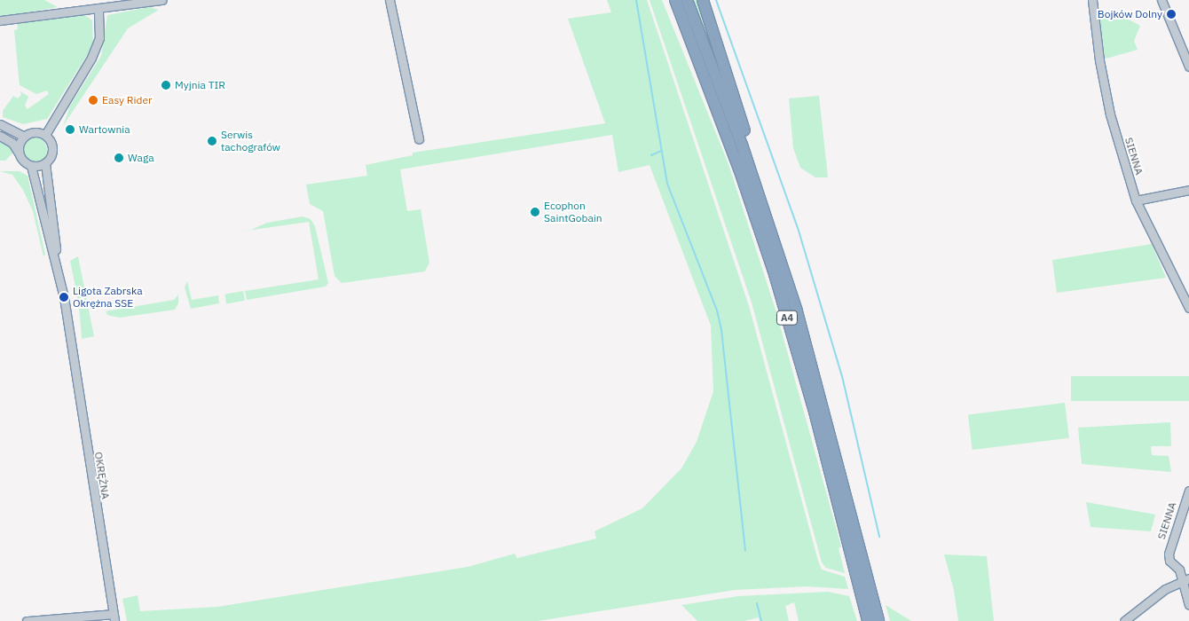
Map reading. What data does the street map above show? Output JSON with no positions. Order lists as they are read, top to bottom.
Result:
{
  "streets": {
    "highway": ["A4"],
    "street": ["SIENNA", "OKRĘŻNA"]
  },
  "places": [
    "Bojków Dolny",
    "Myjnia TIR",
    "Easy Rider",
    "Wartownia",
    "Serwis tachografów",
    "Waga",
    "Ecophon SaintGobain",
    "Ligota Zabrska Okrężna SSE"
  ]
}
